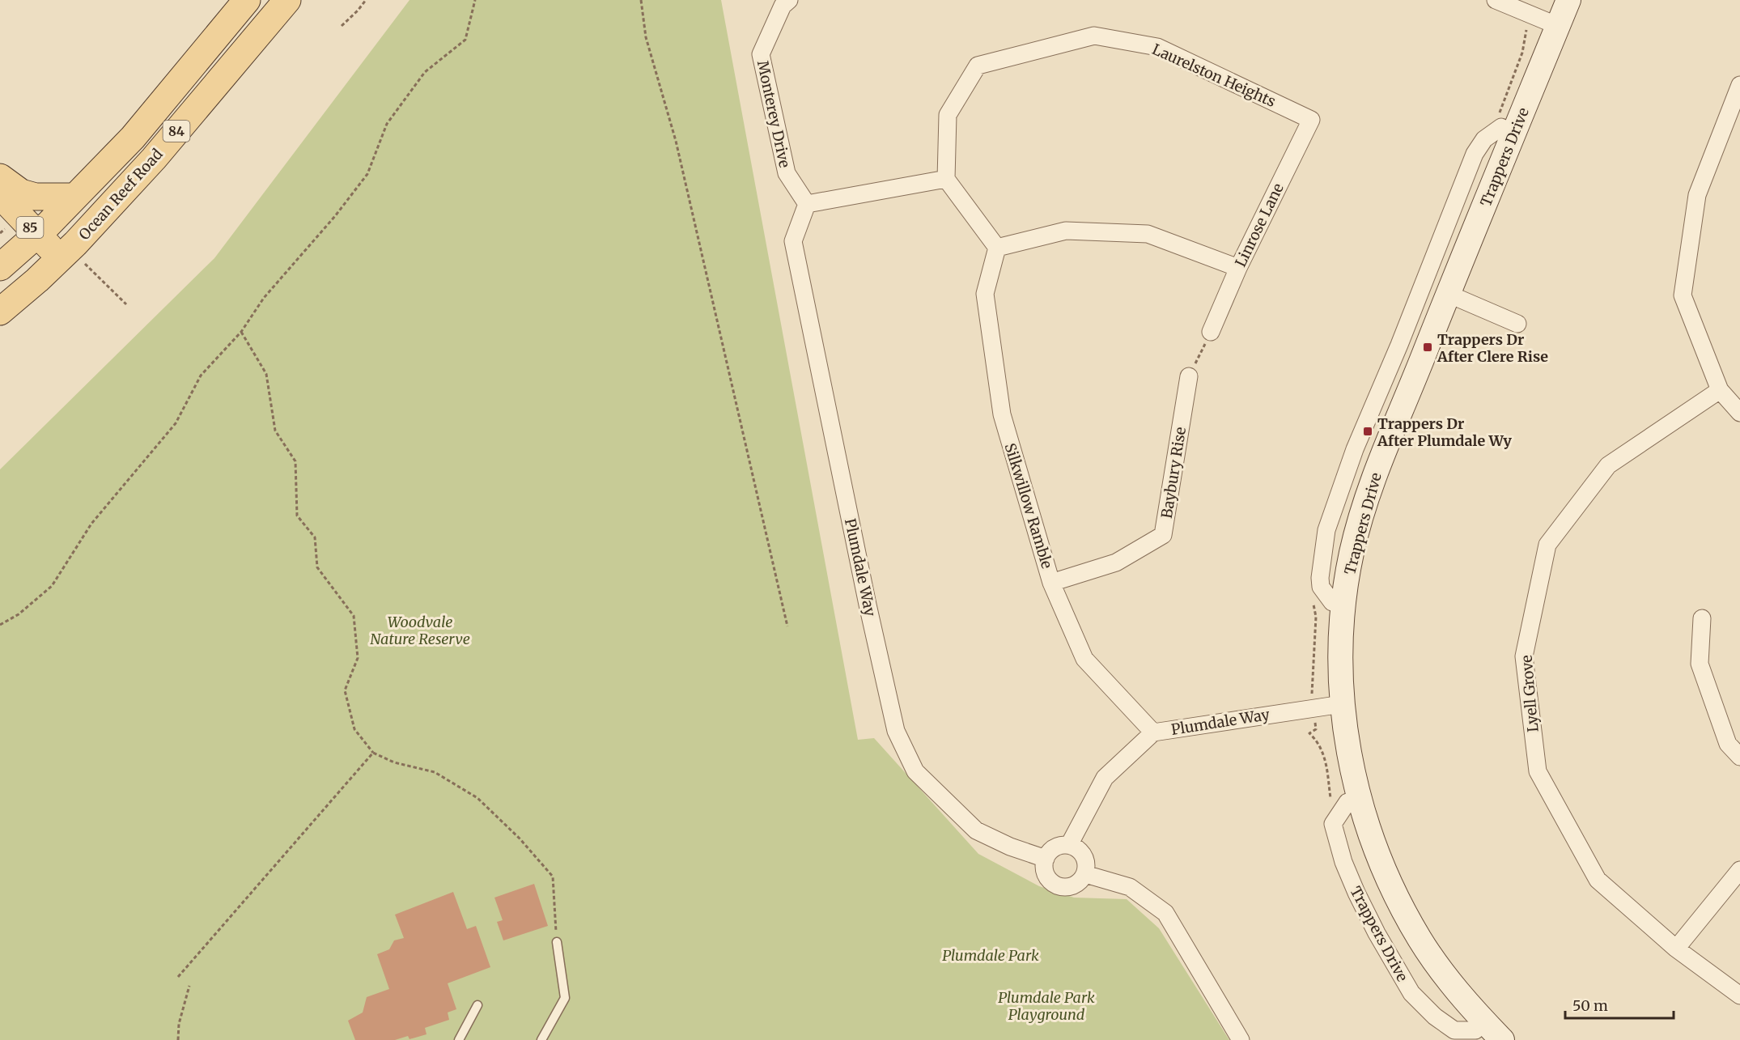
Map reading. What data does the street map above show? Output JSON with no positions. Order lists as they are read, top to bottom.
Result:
{
  "streets": {
    "main road": [
      "84",
      "Trappers Drive",
      "Ocean Reef Road",
      "85"
    ],
    "street": [
      "Laurelston Heights",
      "Monterey Drive",
      "Linrose Lane",
      "Baybury Rise",
      "Silkwillow Ramble",
      "Plumdale Way",
      "Lyell Grove"
    ]
  },
  "crossings": [
    ["Laurelston Heights", "Linrose Lane"],
    ["Monterey Drive", "Plumdale Way"],
    ["Trappers Drive", "Plumdale Way"],
    ["Ocean Reef Road", "85"],
    ["Baybury Rise", "Silkwillow Ramble"],
    ["Silkwillow Ramble", "Plumdale Way"]
  ],
  "parks": ["Woodvale Nature Reserve", "Plumdale Park", "Plumdale Park Playground"],
  "places": {
    "transit": ["Trappers Dr After Clere Rise", "Trappers Dr After Plumdale Wy"]
  },
  "scale_bar": "50 m"
}
